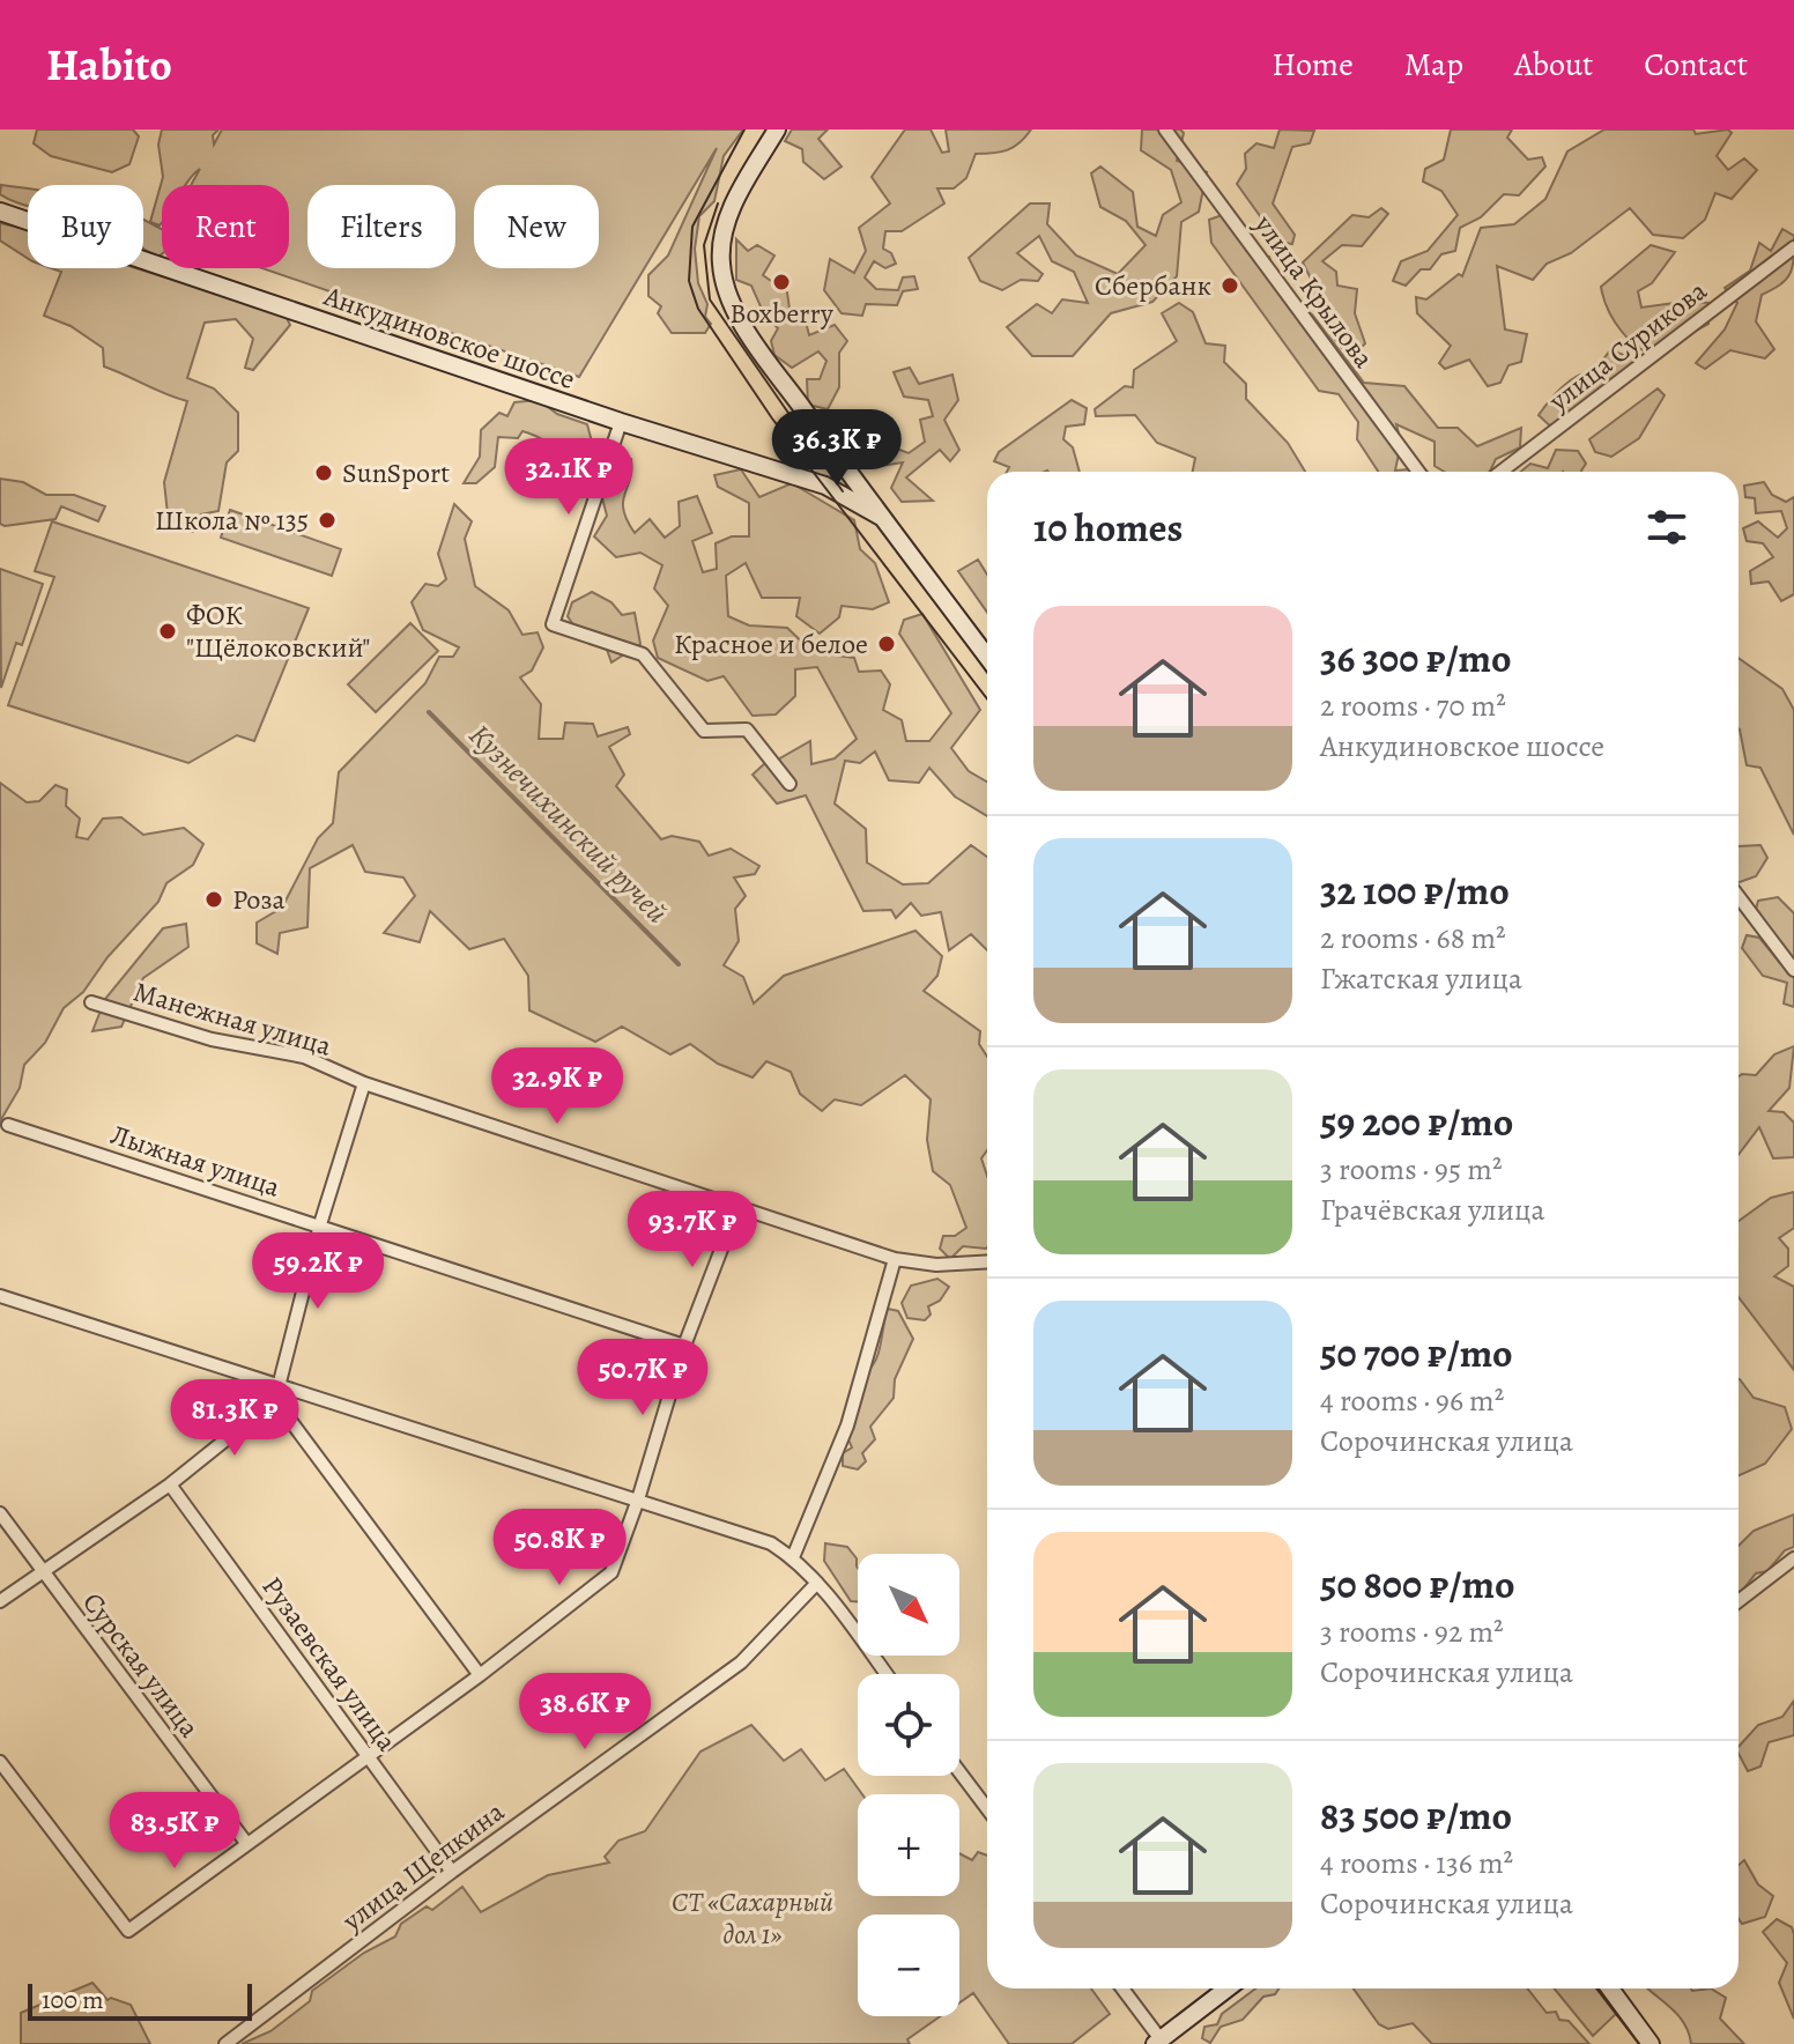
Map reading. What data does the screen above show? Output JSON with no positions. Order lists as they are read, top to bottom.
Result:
{
  "streets": {
    "street": [
      "улица Крылова",
      "Анкудиновское шоссе",
      "улица Сурикова",
      "Манежная улица",
      "Лыжная улица",
      "Рузаевская улица",
      "Сурская улица",
      "улица Щепкина"
    ]
  },
  "crossings": [
    ["Рузаевская улица", "улица Щепкина"]
  ],
  "water": ["Кузнечихинский ручей"],
  "parks": ["СТ «Сахарный дол 1»"],
  "places": [
    "Boxberry",
    "Сбербанк",
    "SunSport",
    "Школа № 135",
    "ФОК \"Щёлоковский\"",
    "Красное и белое",
    "Роза"
  ],
  "scale_bar": "100 m",
  "north": "bottom right",
  "page": {
    "header": "Habito",
    "nav": [
      "Home",
      "Map",
      "About",
      "Contact"
    ],
    "chip": [
      "Buy",
      "Rent",
      "Filters",
      "New"
    ],
    "price": [
      "36.3K ₽",
      "32.1K ₽",
      "32.9K ₽",
      "93.7K ₽",
      "59.2K ₽",
      "50.7K ₽",
      "81.3K ₽",
      "50.8K ₽",
      "38.6K ₽",
      "83.5K ₽"
    ],
    "heading": "10 homes",
    "list": [
      {
        "name": "36 300 ₽/mo",
        "note": "2 rooms · 70 m² · Анкудиновское шоссе"
      },
      {
        "name": "32 100 ₽/mo",
        "note": "2 rooms · 68 m² · Гжатская улица"
      },
      {
        "name": "59 200 ₽/mo",
        "note": "3 rooms · 95 m² · Грачёвская улица"
      },
      {
        "name": "50 700 ₽/mo",
        "note": "4 rooms · 96 m² · Сорочинская улица"
      },
      {
        "name": "50 800 ₽/mo",
        "note": "3 rooms · 92 m² · Сорочинская улица"
      },
      {
        "name": "83 500 ₽/mo",
        "note": "4 rooms · 136 m² · Сорочинская улица"
      }
    ],
    "map_buttons": ["+", "−"],
    "scale": "100 m"
  }
}
